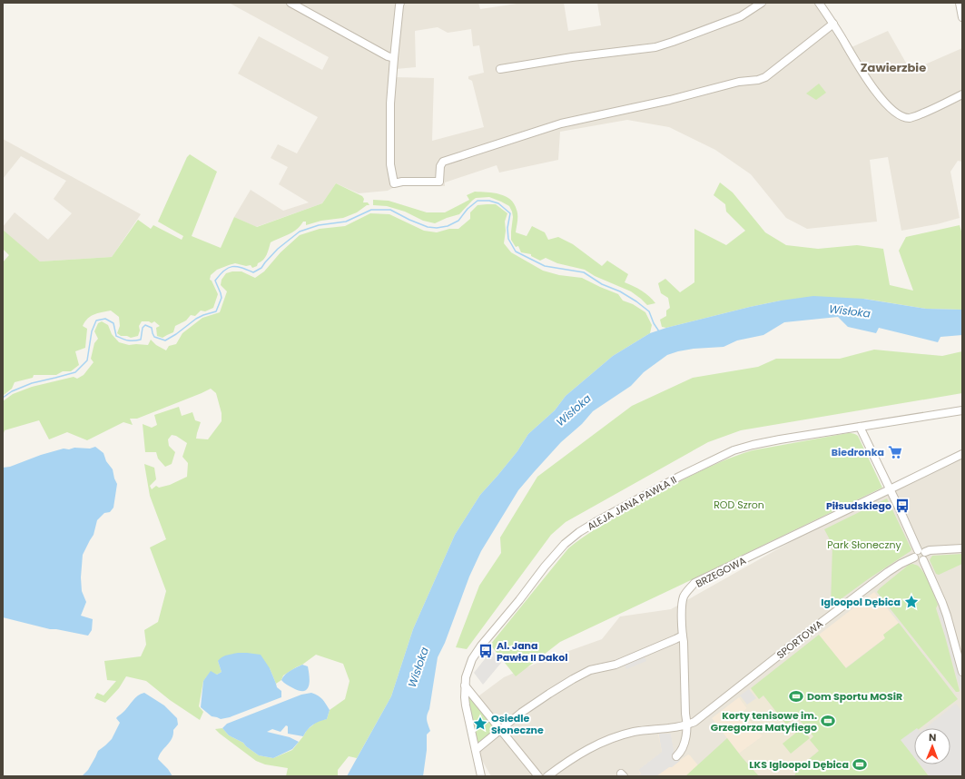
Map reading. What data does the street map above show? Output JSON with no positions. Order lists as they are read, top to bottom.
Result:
{
  "streets": {
    "street": ["ALEJA JANA PAWŁA II", "BRZEGOWA", "SPORTOWA"]
  },
  "districts": ["Zawierzbie"],
  "water": ["Wisłoka"],
  "parks": ["ROD Szron", "Park Słoneczny"],
  "places": {
    "supermarket": ["Biedronka"],
    "bus stop": ["Piłsudskiego", "Al. Jana Pawła II Dakol"],
    "place": ["Igloopol Dębica", "Osiedle Słoneczne"],
    "sports": ["Dom Sportu MOSiR", "Korty tenisowe im. Grzegorza Matyfiego", "LKS Igloopol Dębica"]
  },
  "north": "top"
}
